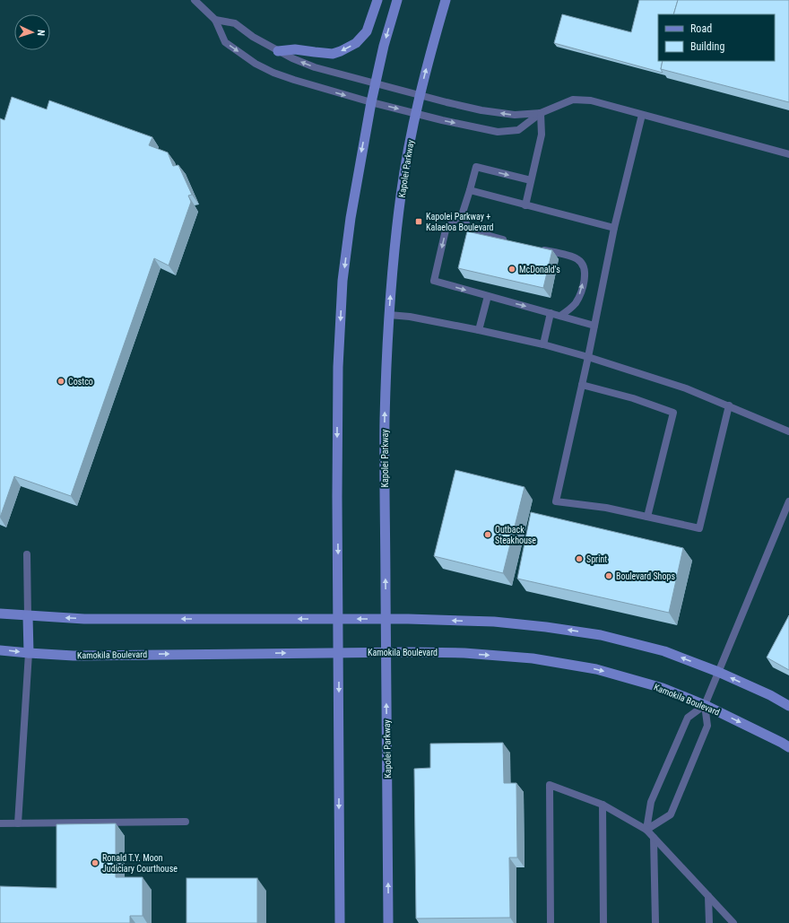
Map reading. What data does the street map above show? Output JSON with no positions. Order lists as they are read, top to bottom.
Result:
{
  "streets": {
    "main road": ["Kapolei Parkway", "Kamokila Boulevard"]
  },
  "crossings": [
    ["Kapolei Parkway", "Kamokila Boulevard"]
  ],
  "places": {
    "transit": ["Kapolei Parkway + Kalaeloa Boulevard"],
    "other": [
      "McDonald's",
      "Costco",
      "Outback Steakhouse",
      "Sprint",
      "Boulevard Shops",
      "Ronald T.Y. Moon Judiciary Courthouse"
    ]
  },
  "legend": ["Road", "Building"],
  "north": "right"
}
